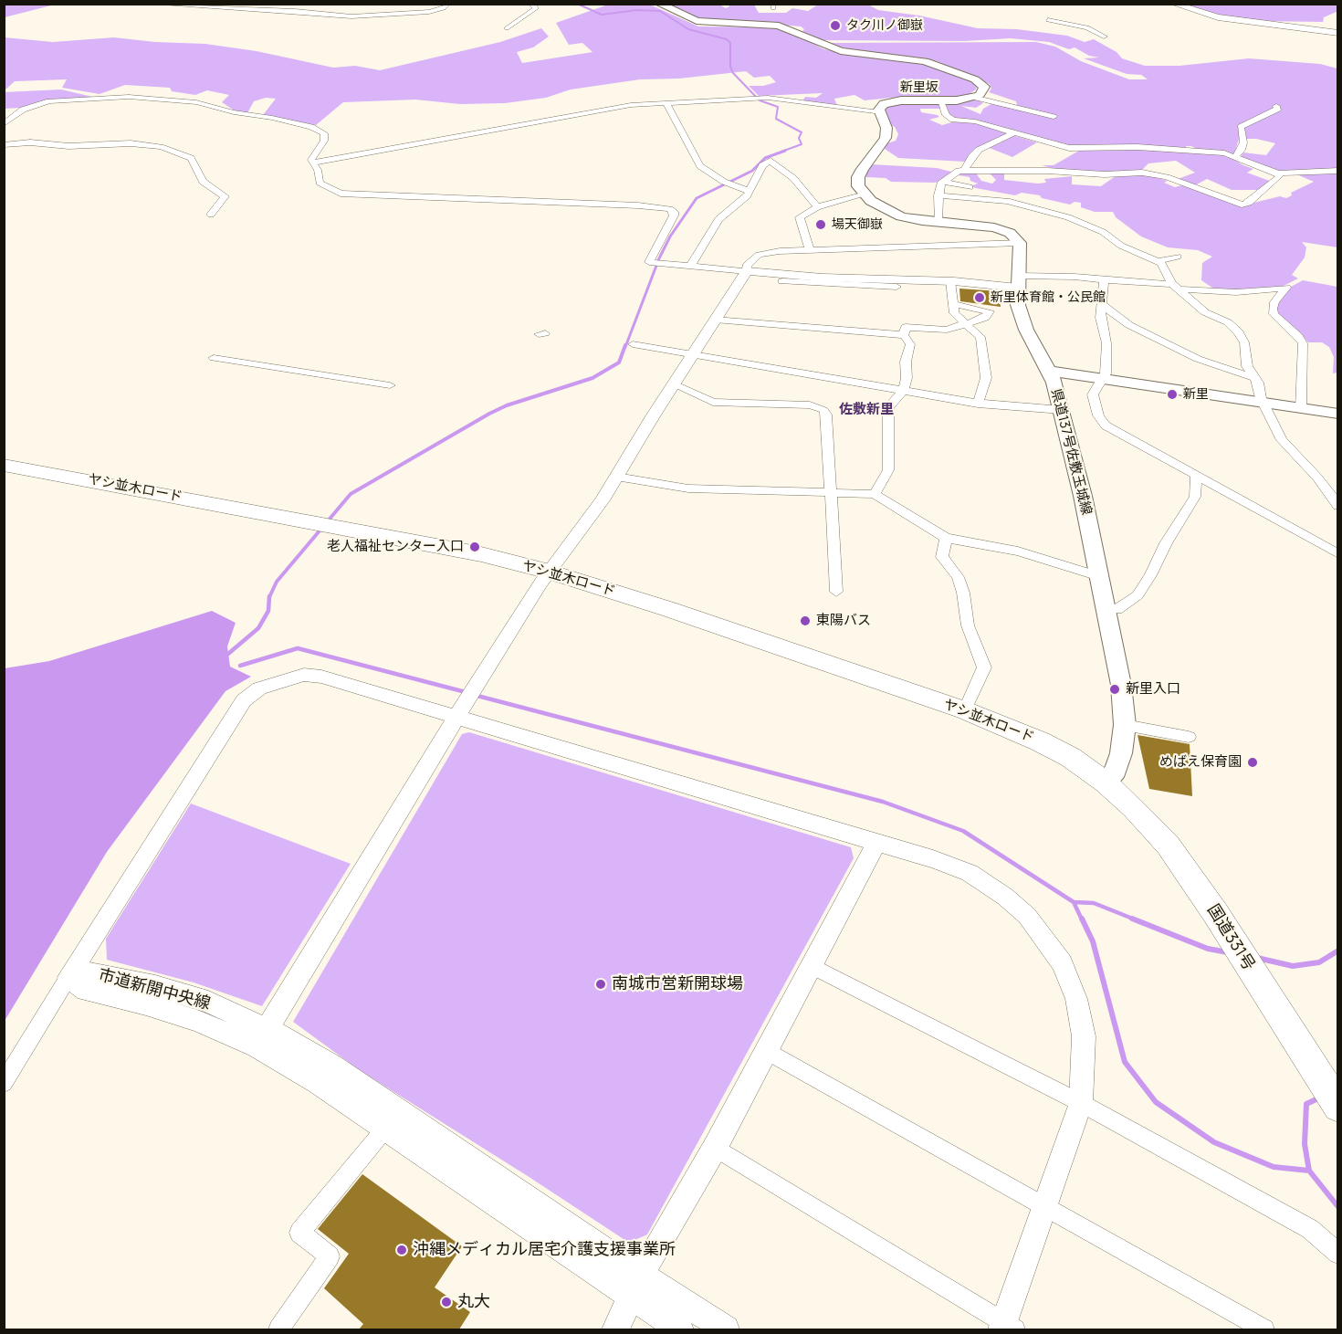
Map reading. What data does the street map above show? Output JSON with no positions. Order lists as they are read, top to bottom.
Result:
{
  "streets": {
    "highway": ["ヤシ並木ロード", "国道331号"],
    "main road": ["新里坂", "県道137号佐敷玉城線"],
    "street": ["市道新開中央線"]
  },
  "crossings": [
    ["県道137号佐敷玉城線", "ヤシ並木ロード"],
    ["県道137号佐敷玉城線", "国道331号"],
    ["ヤシ並木ロード", "国道331号"]
  ],
  "districts": ["佐敷新里"],
  "places": [
    "タク川ノ御嶽",
    "場天御嶽",
    "新里体育館・公民館",
    "新里",
    "老人福祉センター入口",
    "東陽バス",
    "新里入口",
    "めばえ保育園",
    "南城市営新開球場",
    "沖縄メディカル居宅介護支援事業所",
    "丸大"
  ]
}
